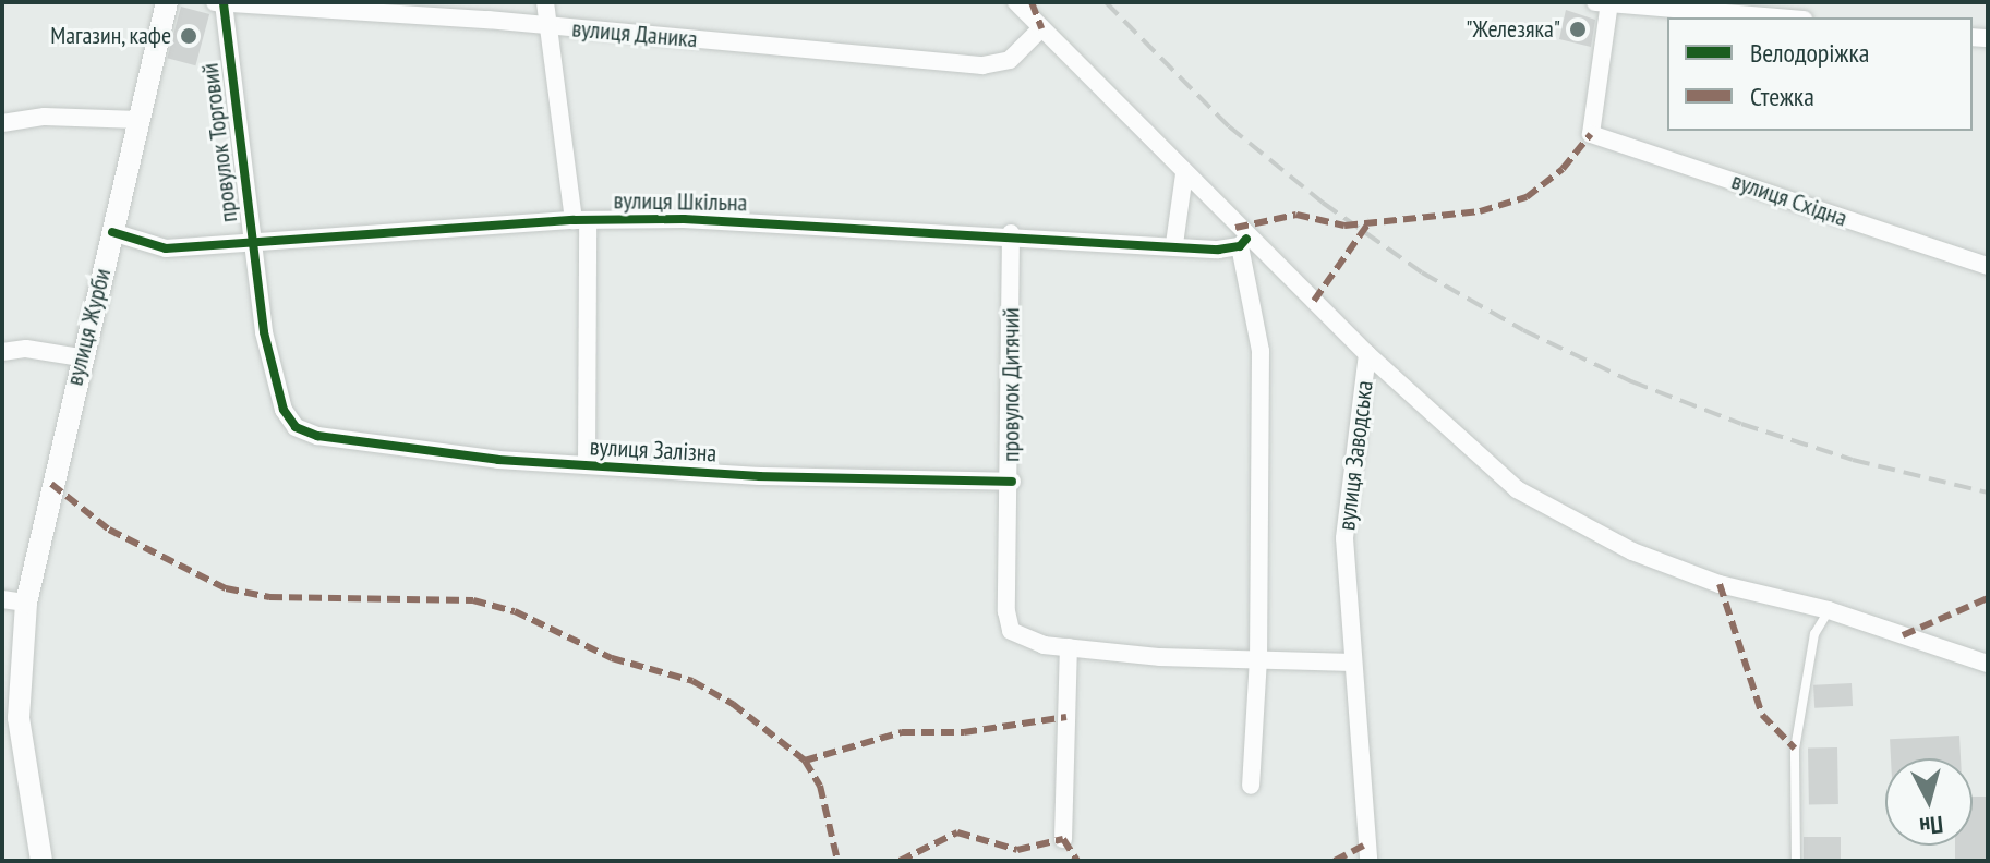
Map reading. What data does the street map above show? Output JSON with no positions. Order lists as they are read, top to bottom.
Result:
{
  "streets": {
    "street": [
      "вулиця Даника",
      "провулок Торговий",
      "вулиця Східна",
      "вулиця Шкільна",
      "вулиця Журби",
      "провулок Дитячий",
      "вулиця Залізна",
      "вулиця Заводська"
    ]
  },
  "crossings": [
    ["вулиця Даника", "провулок Торговий"],
    ["вулиця Даника", "вулиця Заводська"],
    ["провулок Торговий", "вулиця Шкільна"],
    ["провулок Торговий", "вулиця Залізна"],
    ["вулиця Шкільна", "вулиця Журби"],
    ["вулиця Шкільна", "провулок Дитячий"],
    ["вулиця Шкільна", "вулиця Заводська"],
    ["провулок Дитячий", "вулиця Залізна"]
  ],
  "places": ["\"Железяка\"", "Магазин, кафе"],
  "legend": ["Велодоріжка", "Стежка"],
  "north": "bottom"
}
